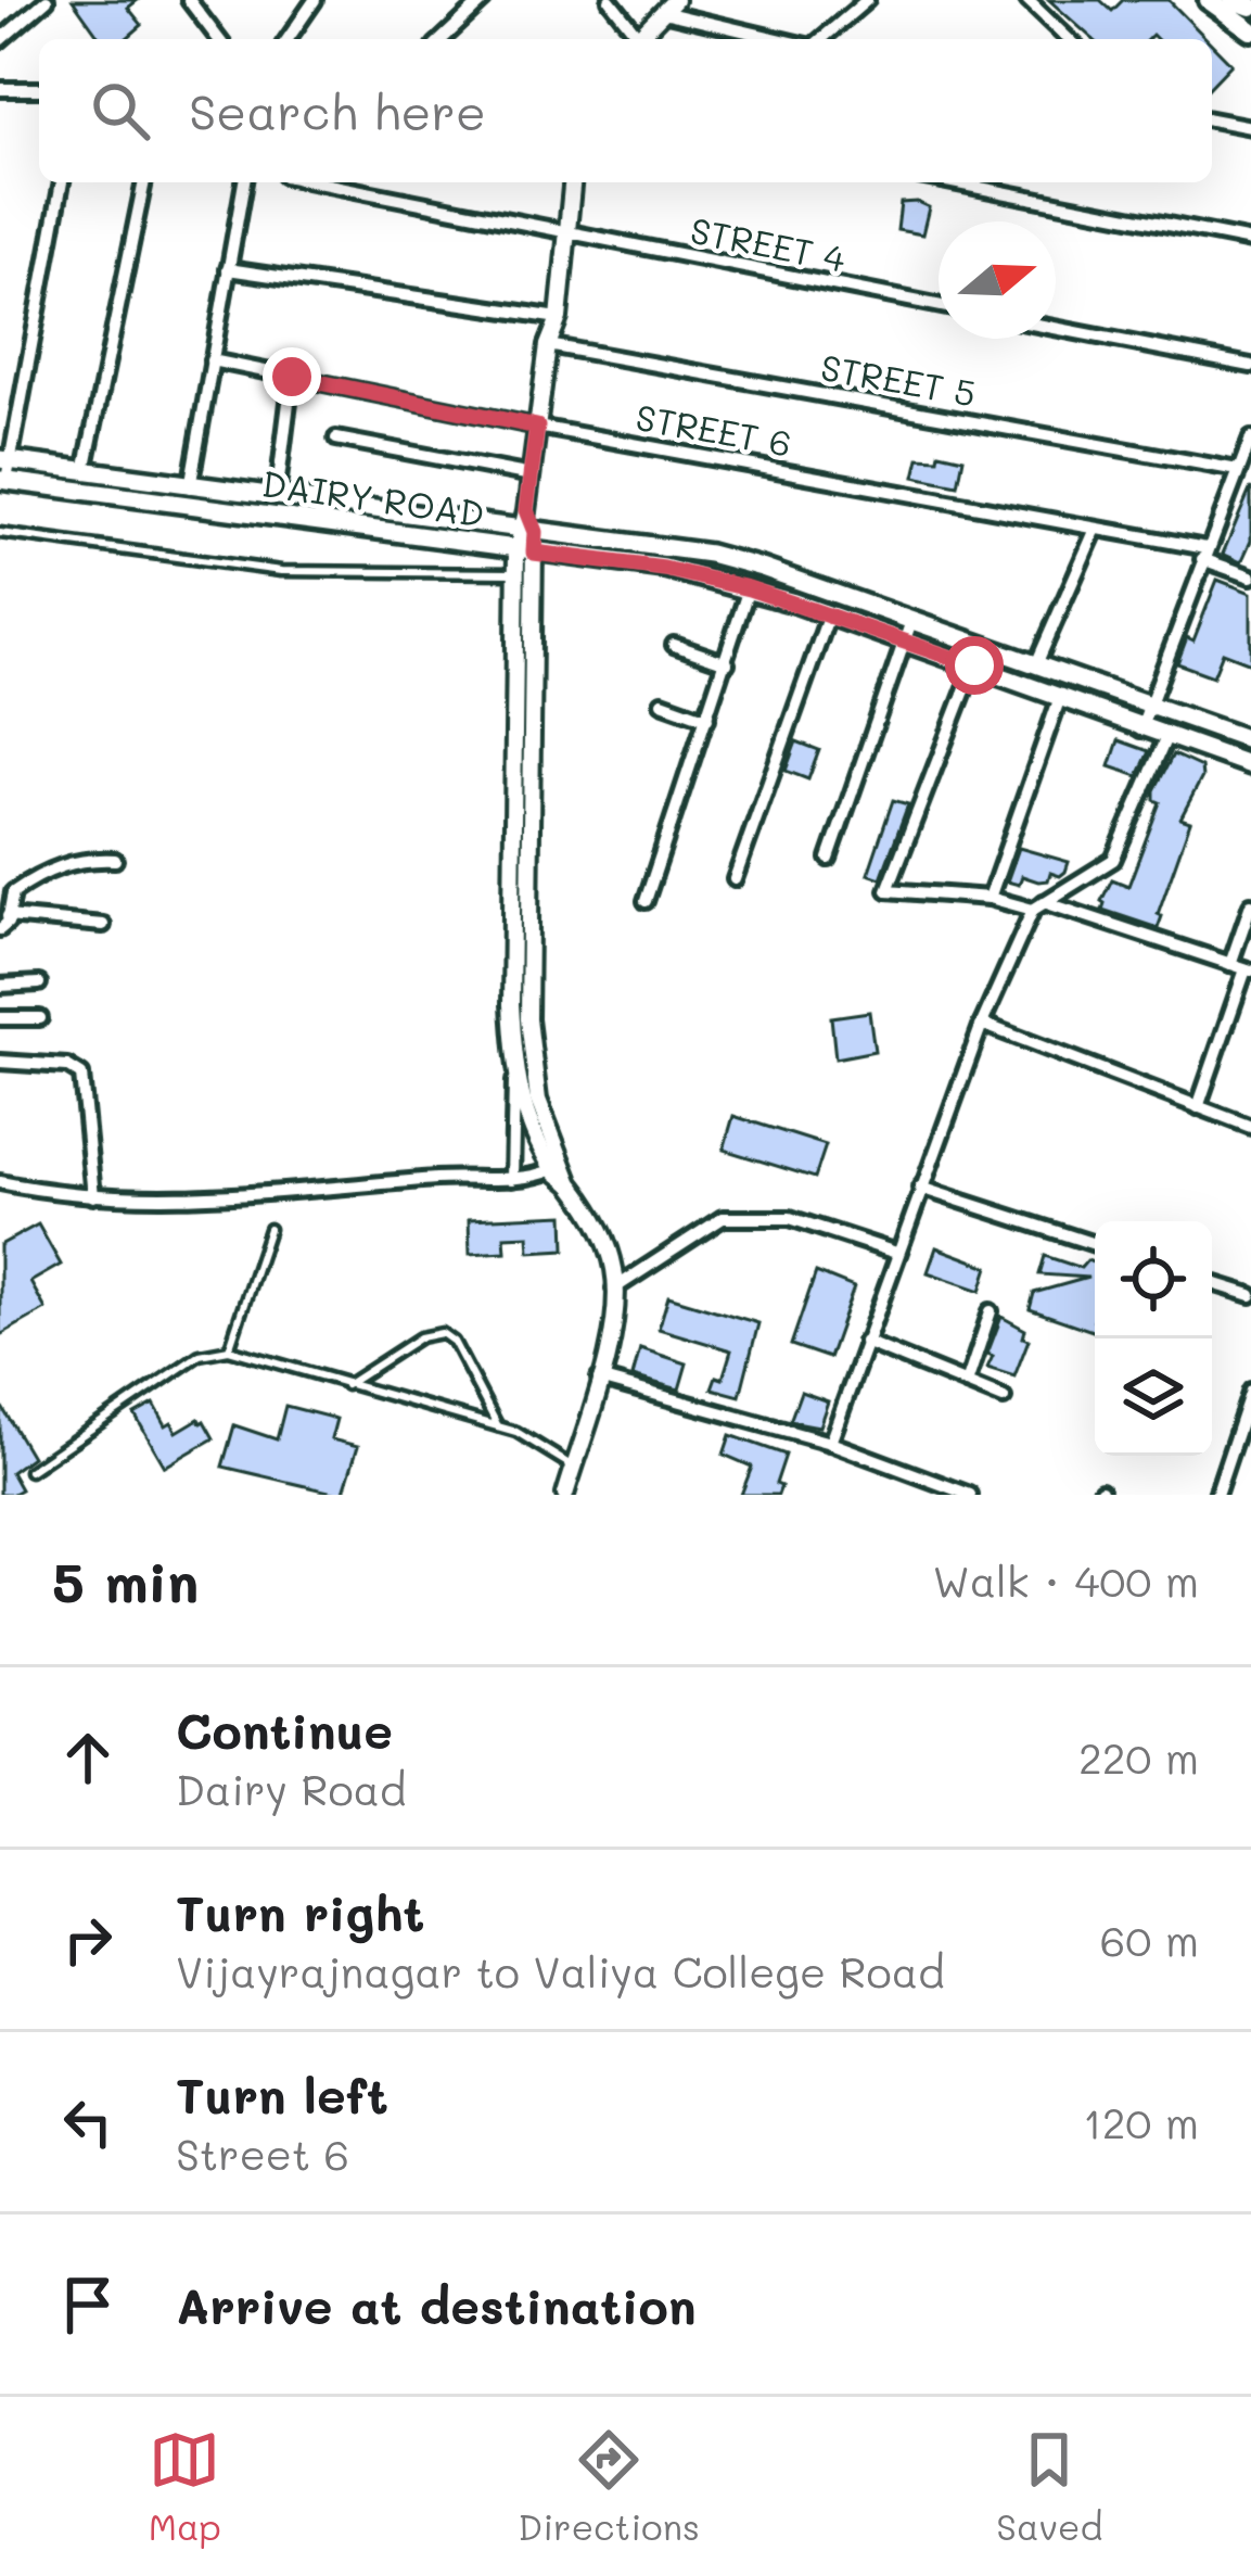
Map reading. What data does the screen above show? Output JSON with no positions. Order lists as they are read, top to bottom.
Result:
{
  "streets": {
    "main road": ["DAIRY ROAD"],
    "street": ["STREET 4", "STREET 5", "STREET 6"]
  },
  "north": "right",
  "page": {
    "search": "Search here",
    "heading": ["5 min", "Walk · 400 m"],
    "list": [
      ["Continue", "Dairy Road", "220 m"],
      ["Turn right", "Vijayrajnagar to Valiya College Road", "60 m"],
      ["Turn left", "Street 6", "120 m"],
      "Arrive at destination"
    ],
    "nav": ["Map", "Directions", "Saved"]
  }
}
